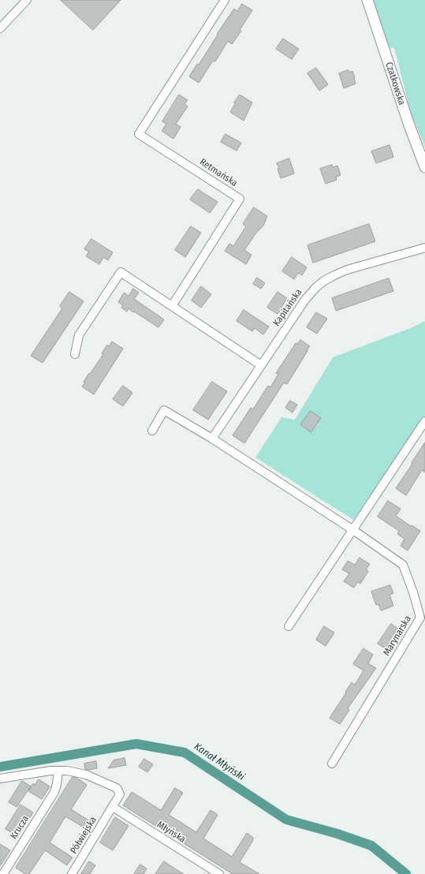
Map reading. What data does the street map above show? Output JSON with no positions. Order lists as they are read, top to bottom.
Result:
{
  "streets": {
    "street": [
      "Czatkowska",
      "Retmańska",
      "Kapitańska",
      "Marynarska",
      "Krucza",
      "Młyńska",
      "Półwiejska"
    ]
  },
  "crossings": [
    ["Krucza", "Półwiejska"],
    ["Młyńska", "Półwiejska"]
  ],
  "water": ["Kanał Młyński"]
}
